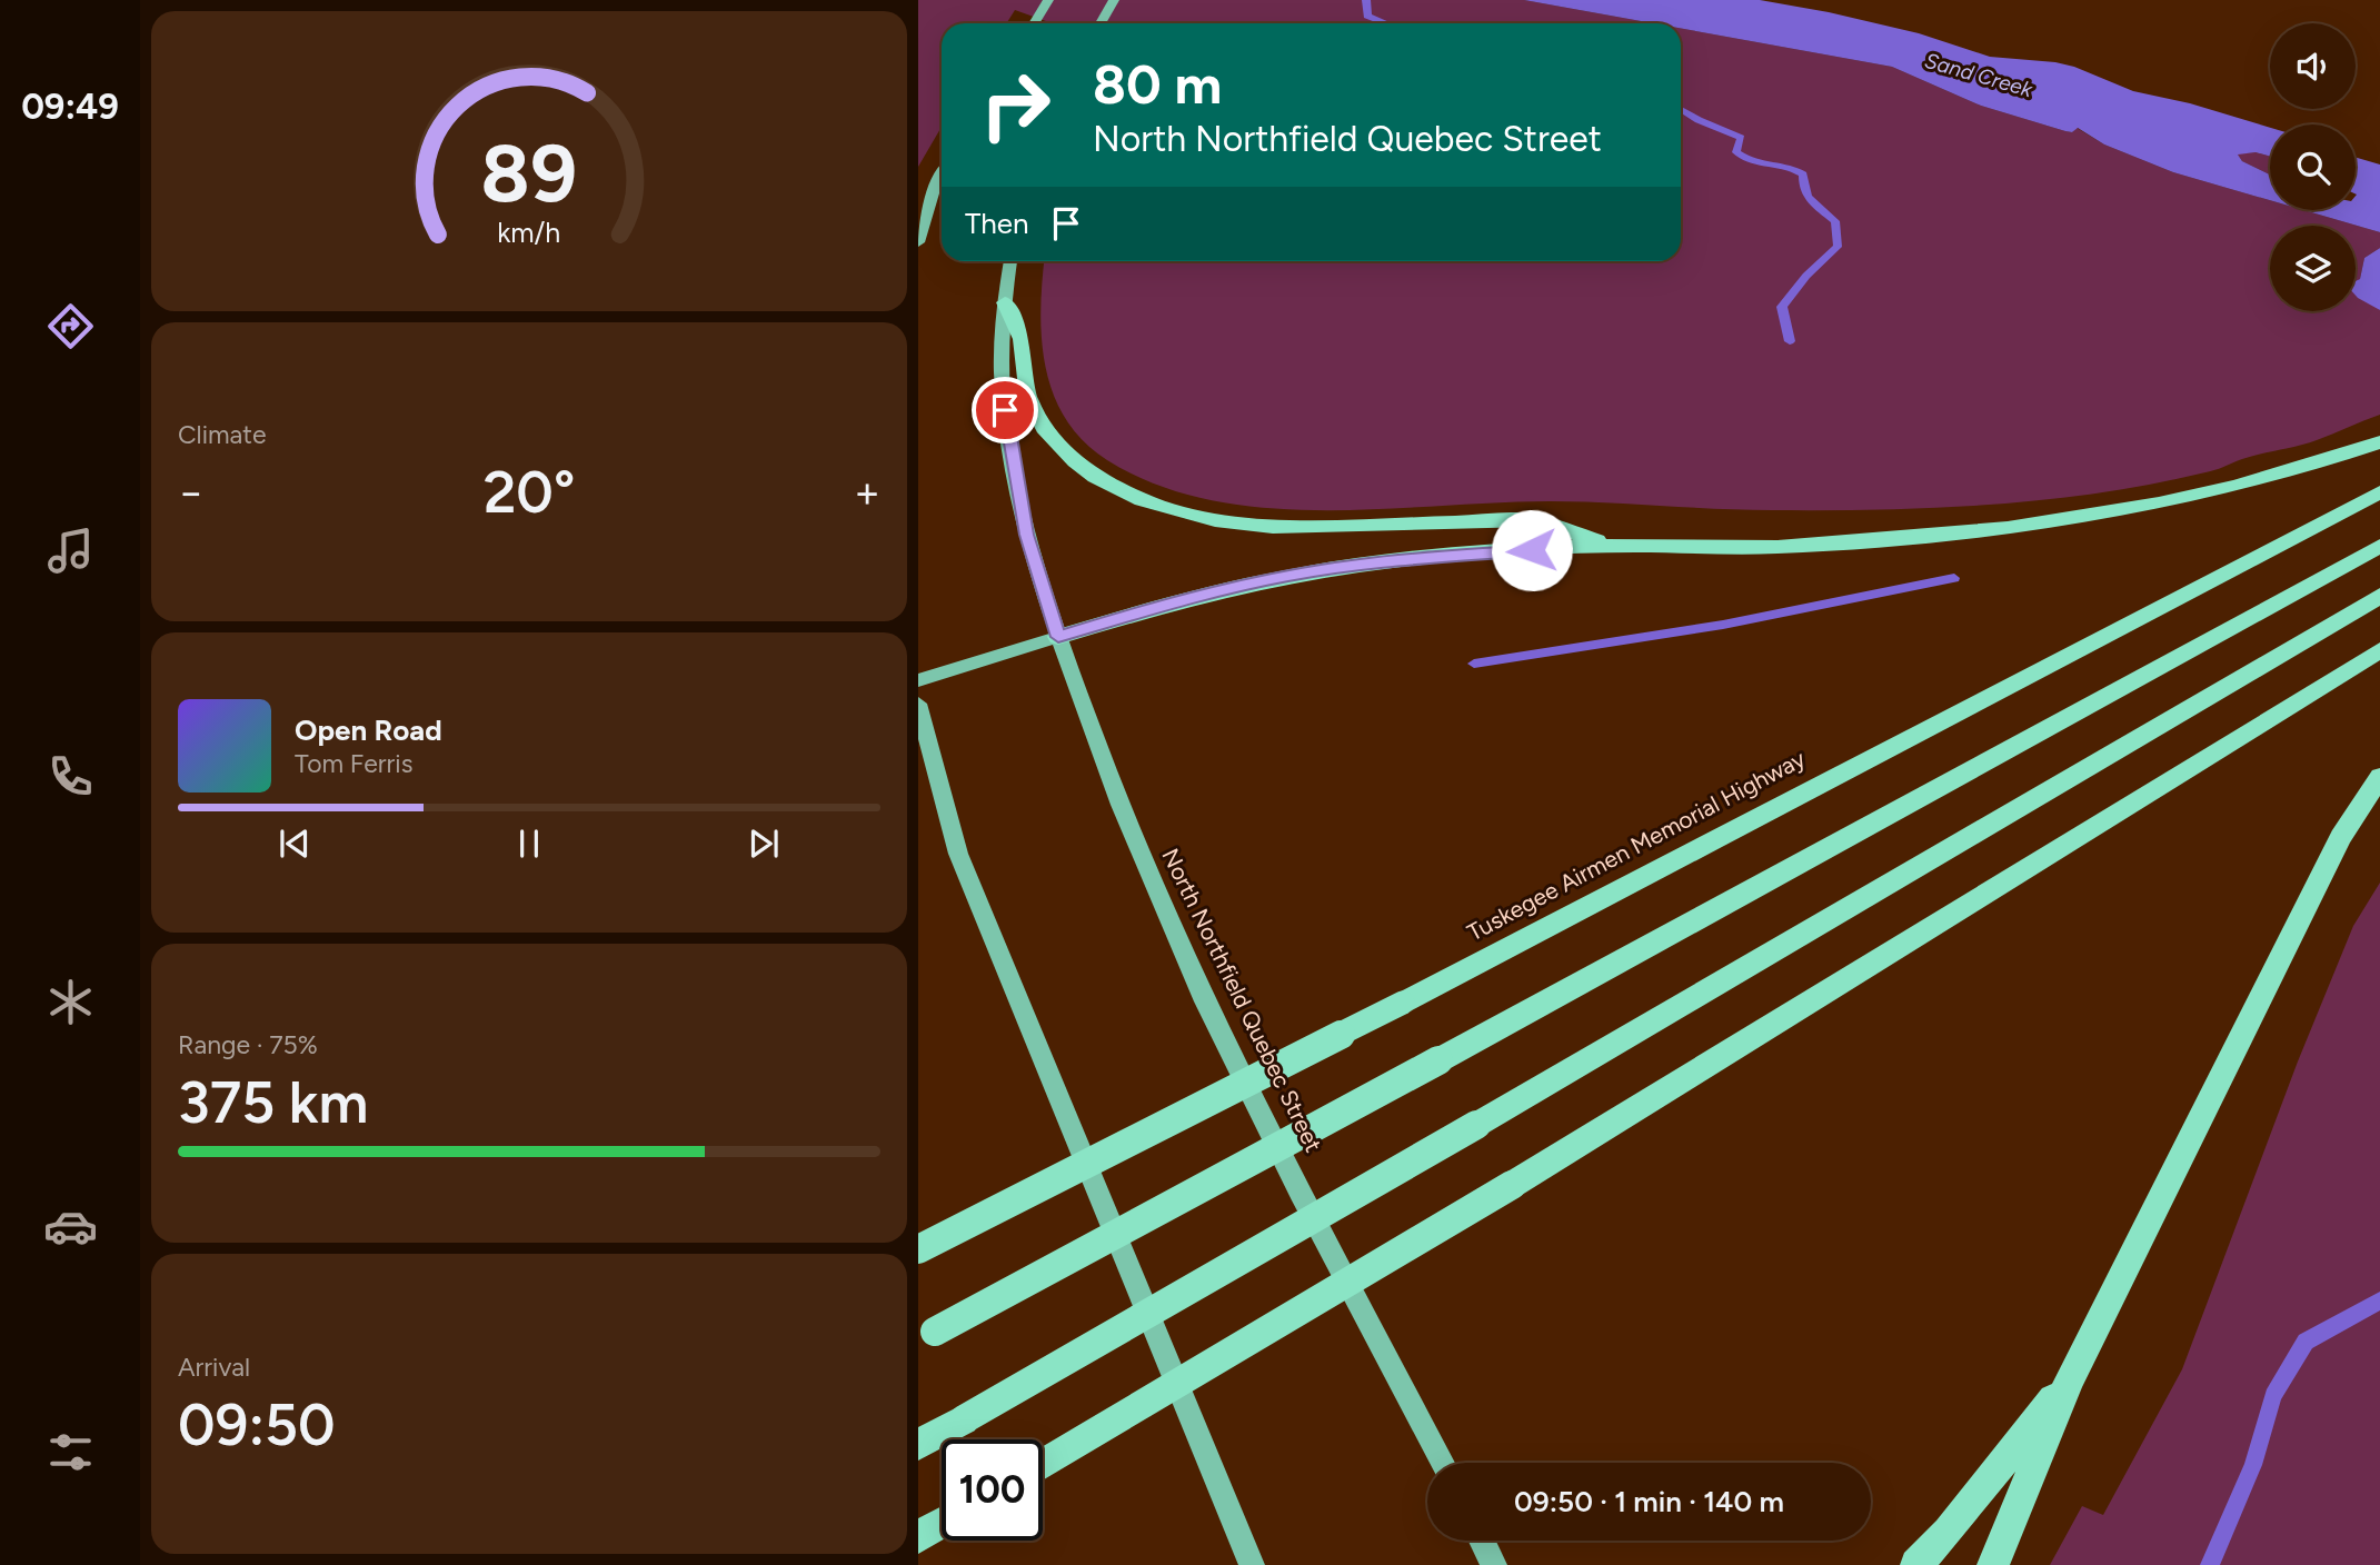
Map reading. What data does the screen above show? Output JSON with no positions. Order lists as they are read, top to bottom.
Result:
{
  "streets": {
    "highway": ["Tuskegee Airmen Memorial Highway"],
    "main road": ["North Northfield Quebec Street"]
  },
  "water": ["Sand Creek"],
  "page": {
    "tabs": "09:49",
    "turn": ["80 m", "North Northfield Quebec Street"],
    "then": "Then",
    "tile": [
      "Climate",
      ["Range · 75%", "375 km"],
      ["Arrival", "09:50"]
    ],
    "heat": ["−", "20°", "+"],
    "song": ["Open Road", "Tom Ferris"],
    "limit": "100",
    "trip": "09:50 · 1 min · 140 m",
    "gauge": ["89", "km/h"]
  }
}
